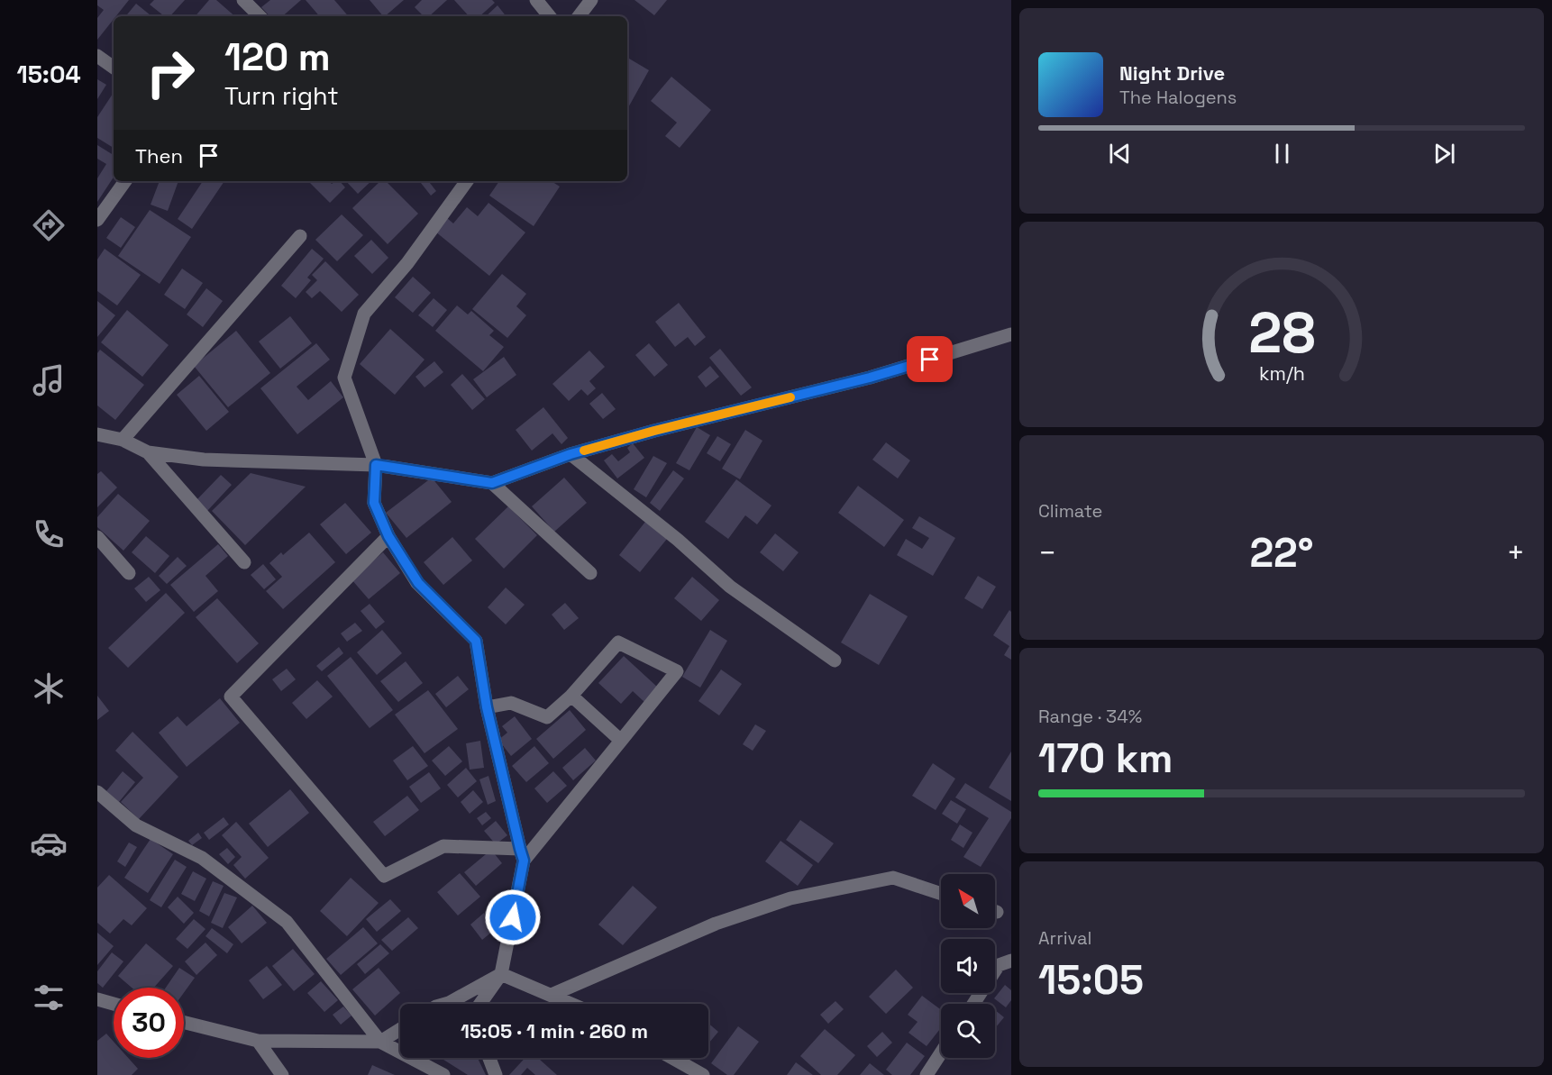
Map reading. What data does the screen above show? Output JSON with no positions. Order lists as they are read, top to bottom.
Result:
{
  "north": "top left",
  "page": {
    "tabs": "15:04",
    "turn": ["120 m", "Turn right"],
    "song": ["Night Drive", "The Halogens"],
    "then": "Then",
    "tile": [
      "Climate",
      ["Range · 34%", "170 km"],
      ["Arrival", "15:05"]
    ],
    "heat": ["−", "22°", "+"],
    "limit": "30",
    "trip": "15:05 · 1 min · 260 m",
    "gauge": ["28", "km/h"]
  }
}
